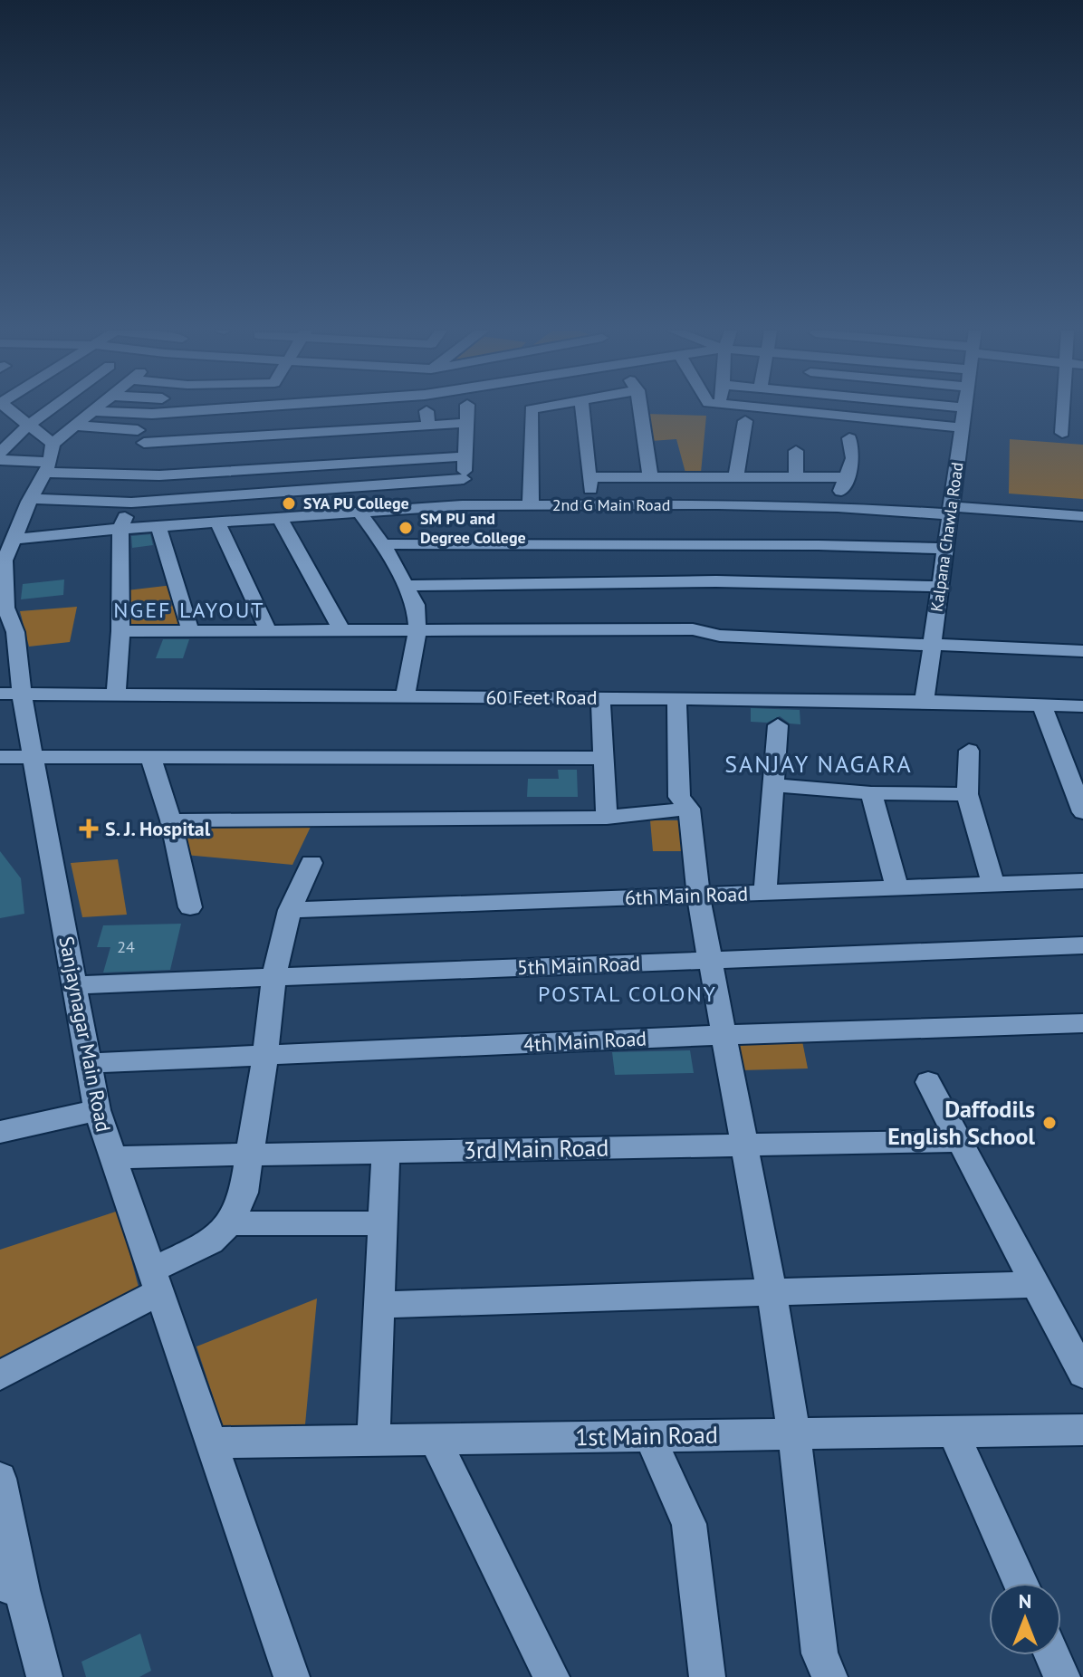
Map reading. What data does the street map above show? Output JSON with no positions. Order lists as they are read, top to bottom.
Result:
{
  "streets": {
    "street": [
      "2nd G Main Road",
      "Kalpana Chawla Road",
      "60 Feet Road",
      "6th Main Road",
      "5th Main Road",
      "Sanjaynagar Main Road",
      "4th Main Road",
      "3rd Main Road",
      "1st Main Road"
    ]
  },
  "crossings": [
    ["2nd G Main Road", "Kalpana Chawla Road"],
    ["2nd G Main Road", "Sanjaynagar Main Road"],
    ["Kalpana Chawla Road", "60 Feet Road"],
    ["60 Feet Road", "Sanjaynagar Main Road"],
    ["5th Main Road", "Sanjaynagar Main Road"],
    ["Sanjaynagar Main Road", "4th Main Road"],
    ["Sanjaynagar Main Road", "3rd Main Road"],
    ["Sanjaynagar Main Road", "1st Main Road"]
  ],
  "districts": ["NGEF LAYOUT", "SANJAY NAGARA", "POSTAL COLONY"],
  "places": {
    "other": ["SYA PU College", "SM PU and Degree College", "Daffodils English School"],
    "health": ["S. J. Hospital"]
  },
  "house_numbers": ["24"],
  "north": "top"
}
